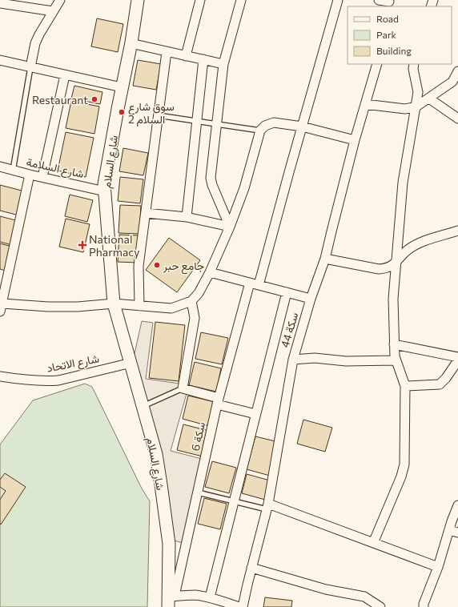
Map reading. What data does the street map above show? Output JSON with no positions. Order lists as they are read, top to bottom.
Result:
{
  "streets": {
    "street": [
      "شارع السلام",
      "شارع السلامة",
      "سكة 44",
      "شارع الاتحاد",
      "سكة 6"
    ]
  },
  "crossings": [
    ["شارع السلام", "شارع السلامة"],
    ["شارع السلام", "شارع الاتحاد"],
    ["شارع السلام", "سكة 6"]
  ],
  "places": {
    "other": ["Restaurant", "سوق شارع السلام 2", "جامع حبر"],
    "health": ["National Pharmacy"]
  },
  "legend": ["Road", "Park", "Building"]
}
